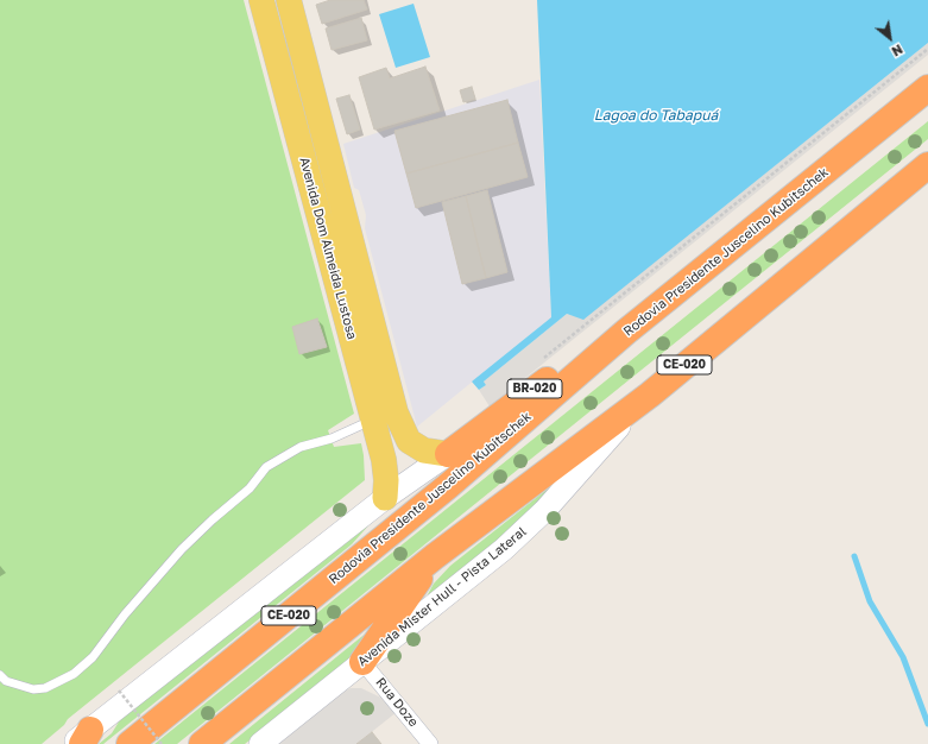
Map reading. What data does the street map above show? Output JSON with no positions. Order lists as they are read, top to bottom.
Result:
{
  "streets": {
    "highway": ["Rodovia Presidente Juscelino Kubitschek", "CE-020", "BR-020"],
    "main road": ["Avenida Dom Almeida Lustosa", "Avenida Mister Hull - Pista Lateral"],
    "street": ["Rua Doze"]
  },
  "crossings": [
    ["Avenida Dom Almeida Lustosa", "BR-020"],
    ["Rodovia Presidente Juscelino Kubitschek", "BR-020"],
    ["CE-020", "Avenida Mister Hull - Pista Lateral"],
    ["Avenida Mister Hull - Pista Lateral", "Rua Doze"]
  ],
  "water": ["Lagoa do Tabapuá"],
  "north": "bottom right"
}
